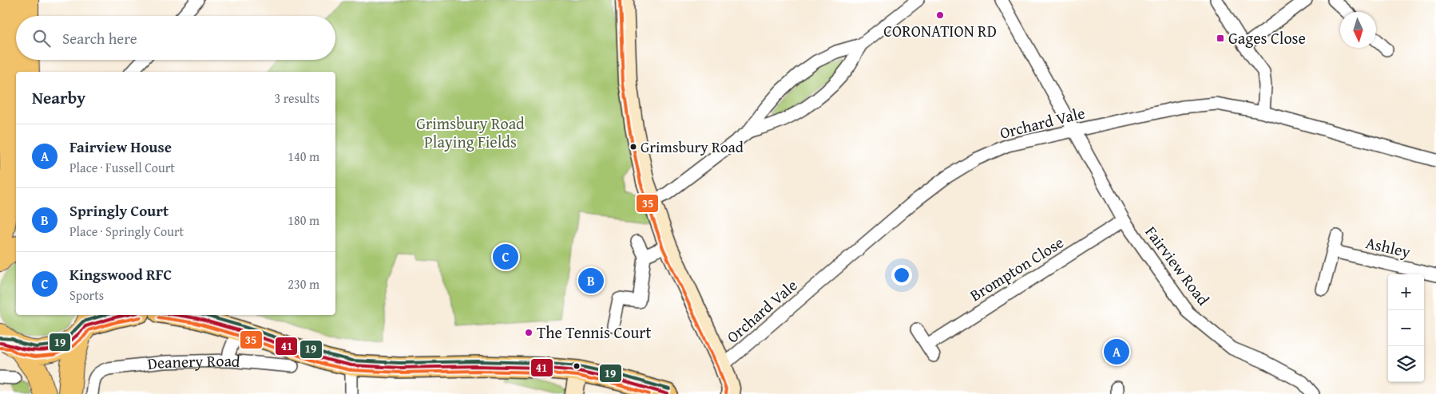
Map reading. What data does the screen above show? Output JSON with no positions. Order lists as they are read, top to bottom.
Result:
{
  "streets": {
    "main road": ["Deanery Road"],
    "street": [
      "Orchard Vale",
      "Ashley",
      "Fairview Road",
      "Brompton Close"
    ]
  },
  "crossings": [
    ["Orchard Vale", "Fairview Road"],
    ["Fairview Road", "Brompton Close"]
  ],
  "parks": ["Grimsbury Road Playing Fields"],
  "places": {
    "other": ["CORONATION RD", "Grimsbury Road", "The Tennis Court"],
    "transit": ["Gages Close"]
  },
  "lines": ["transit line 35", "transit line 41", "transit line 19"],
  "north": "bottom",
  "page": {
    "search": "Search here",
    "heading": ["Nearby", "3 results"],
    "list": [
      {
        "mark": "A",
        "name": "Fairview House",
        "note": "Place · Fussell Court",
        "value": "140 m"
      },
      {
        "mark": "B",
        "name": "Springly Court",
        "note": "Place · Springly Court",
        "value": "180 m"
      },
      {
        "mark": "C",
        "name": "Kingswood RFC",
        "note": "Sports",
        "value": "230 m"
      }
    ],
    "pins": ["C", "B", "A"],
    "map_buttons": ["+", "−"]
  }
}
